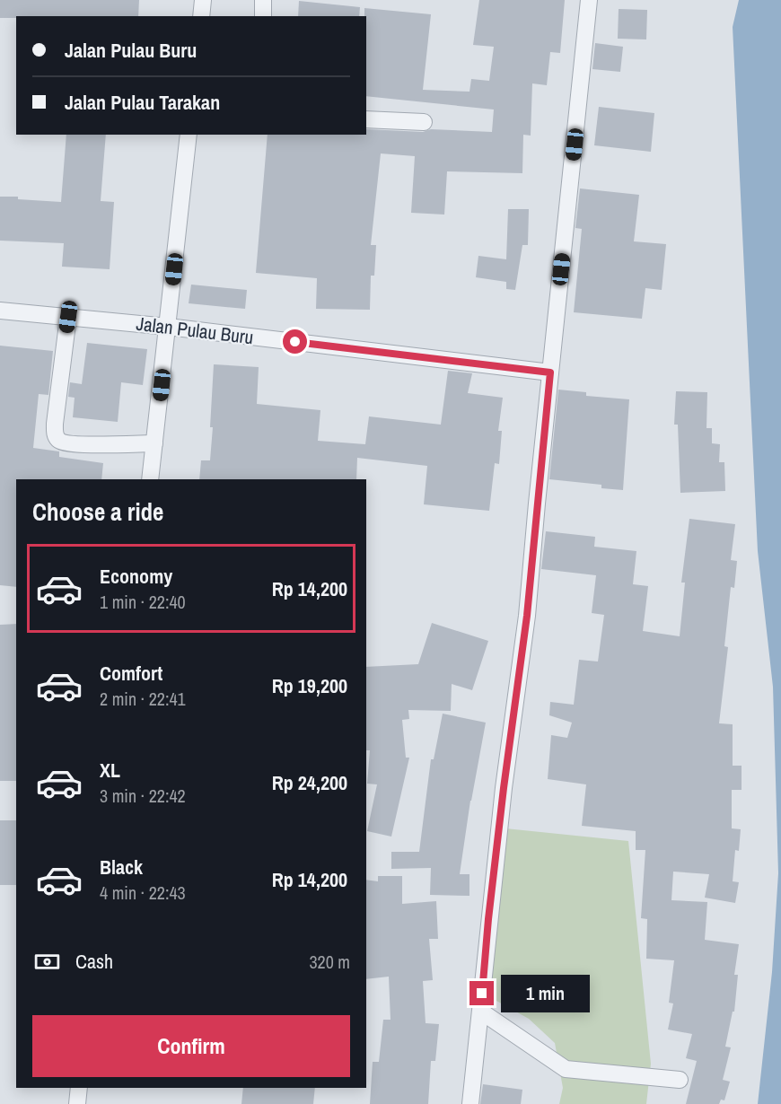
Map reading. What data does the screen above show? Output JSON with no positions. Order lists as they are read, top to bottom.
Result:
{
  "streets": {
    "street": ["Jalan Pulau Buru"]
  },
  "page": {
    "banner": ["Jalan Pulau Buru", "Jalan Pulau Tarakan"],
    "heading": "Choose a ride",
    "list": [
      {
        "name": "Economy",
        "note": "1 min · 22:40",
        "value": "Rp 14,200"
      },
      {
        "name": "Comfort",
        "note": "2 min · 22:41",
        "value": "Rp 19,200"
      },
      {
        "name": "XL",
        "note": "3 min · 22:42",
        "value": "Rp 24,200"
      },
      {
        "name": "Black",
        "note": "4 min · 22:43",
        "value": "Rp 14,200"
      }
    ],
    "pay": ["Cash", "320 m"],
    "bubble": "1 min",
    "buttons": "Confirm"
  }
}
